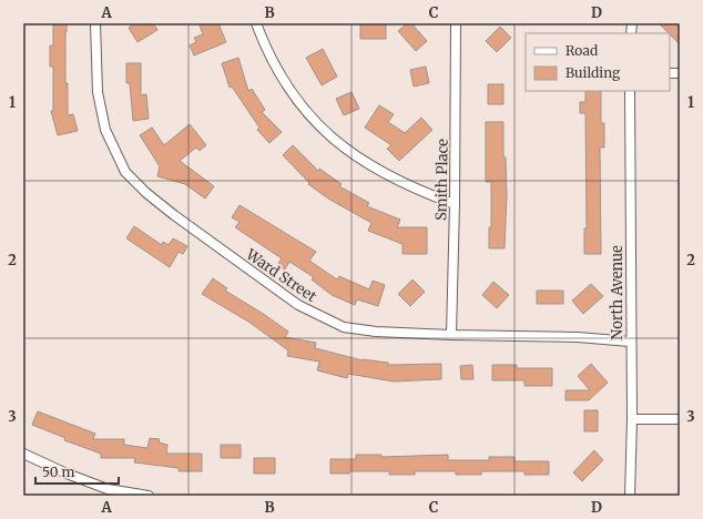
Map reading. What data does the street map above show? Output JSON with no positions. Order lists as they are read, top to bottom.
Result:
{
  "streets": {
    "street": ["Smith Place", "Ward Street", "North Avenue"]
  },
  "crossings": [
    ["Smith Place", "Ward Street"],
    ["Ward Street", "North Avenue"]
  ],
  "legend": ["Road", "Building"],
  "scale_bar": "50 m",
  "grid": {
    "columns": [
      "A",
      "B",
      "C",
      "D"
    ],
    "rows": ["1", "2", "3"]
  }
}
